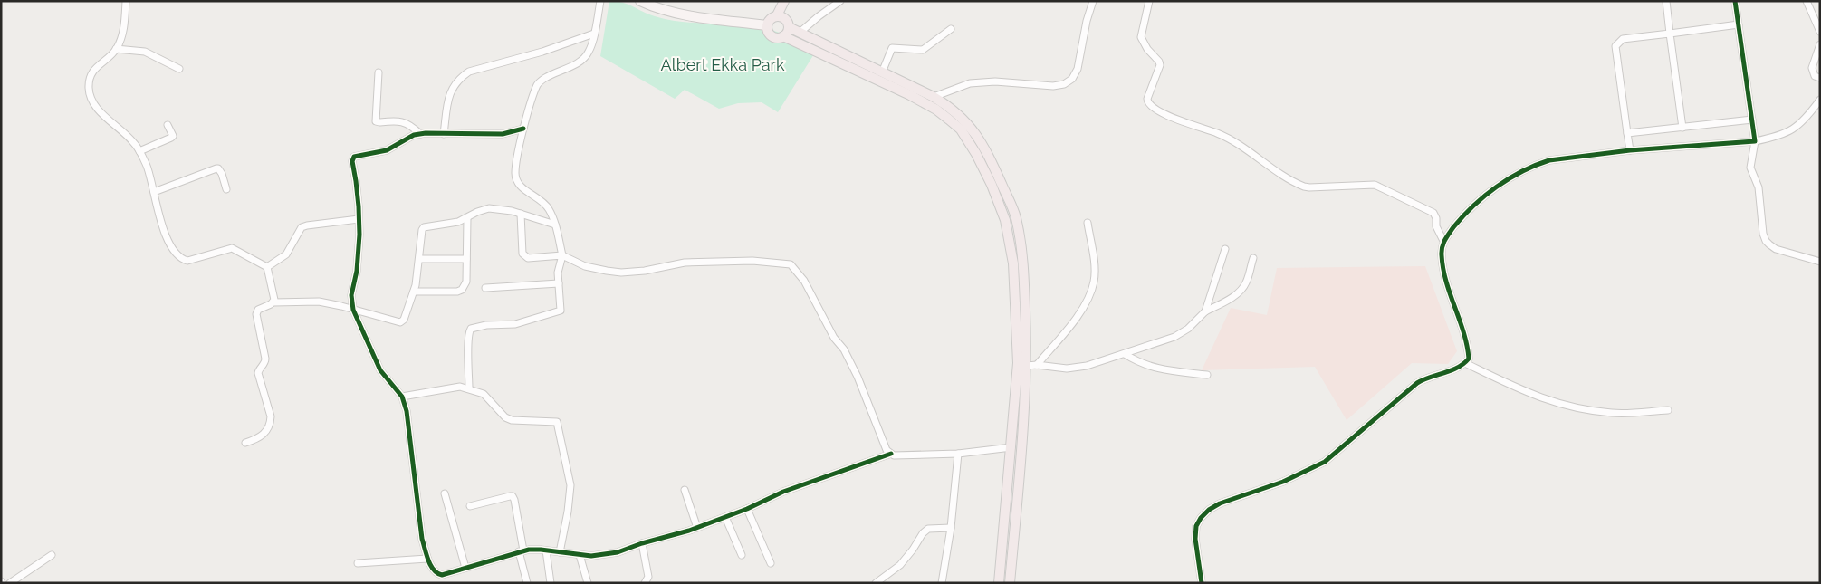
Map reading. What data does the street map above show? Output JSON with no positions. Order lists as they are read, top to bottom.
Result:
{
  "parks": ["Albert Ekka Park"]
}
